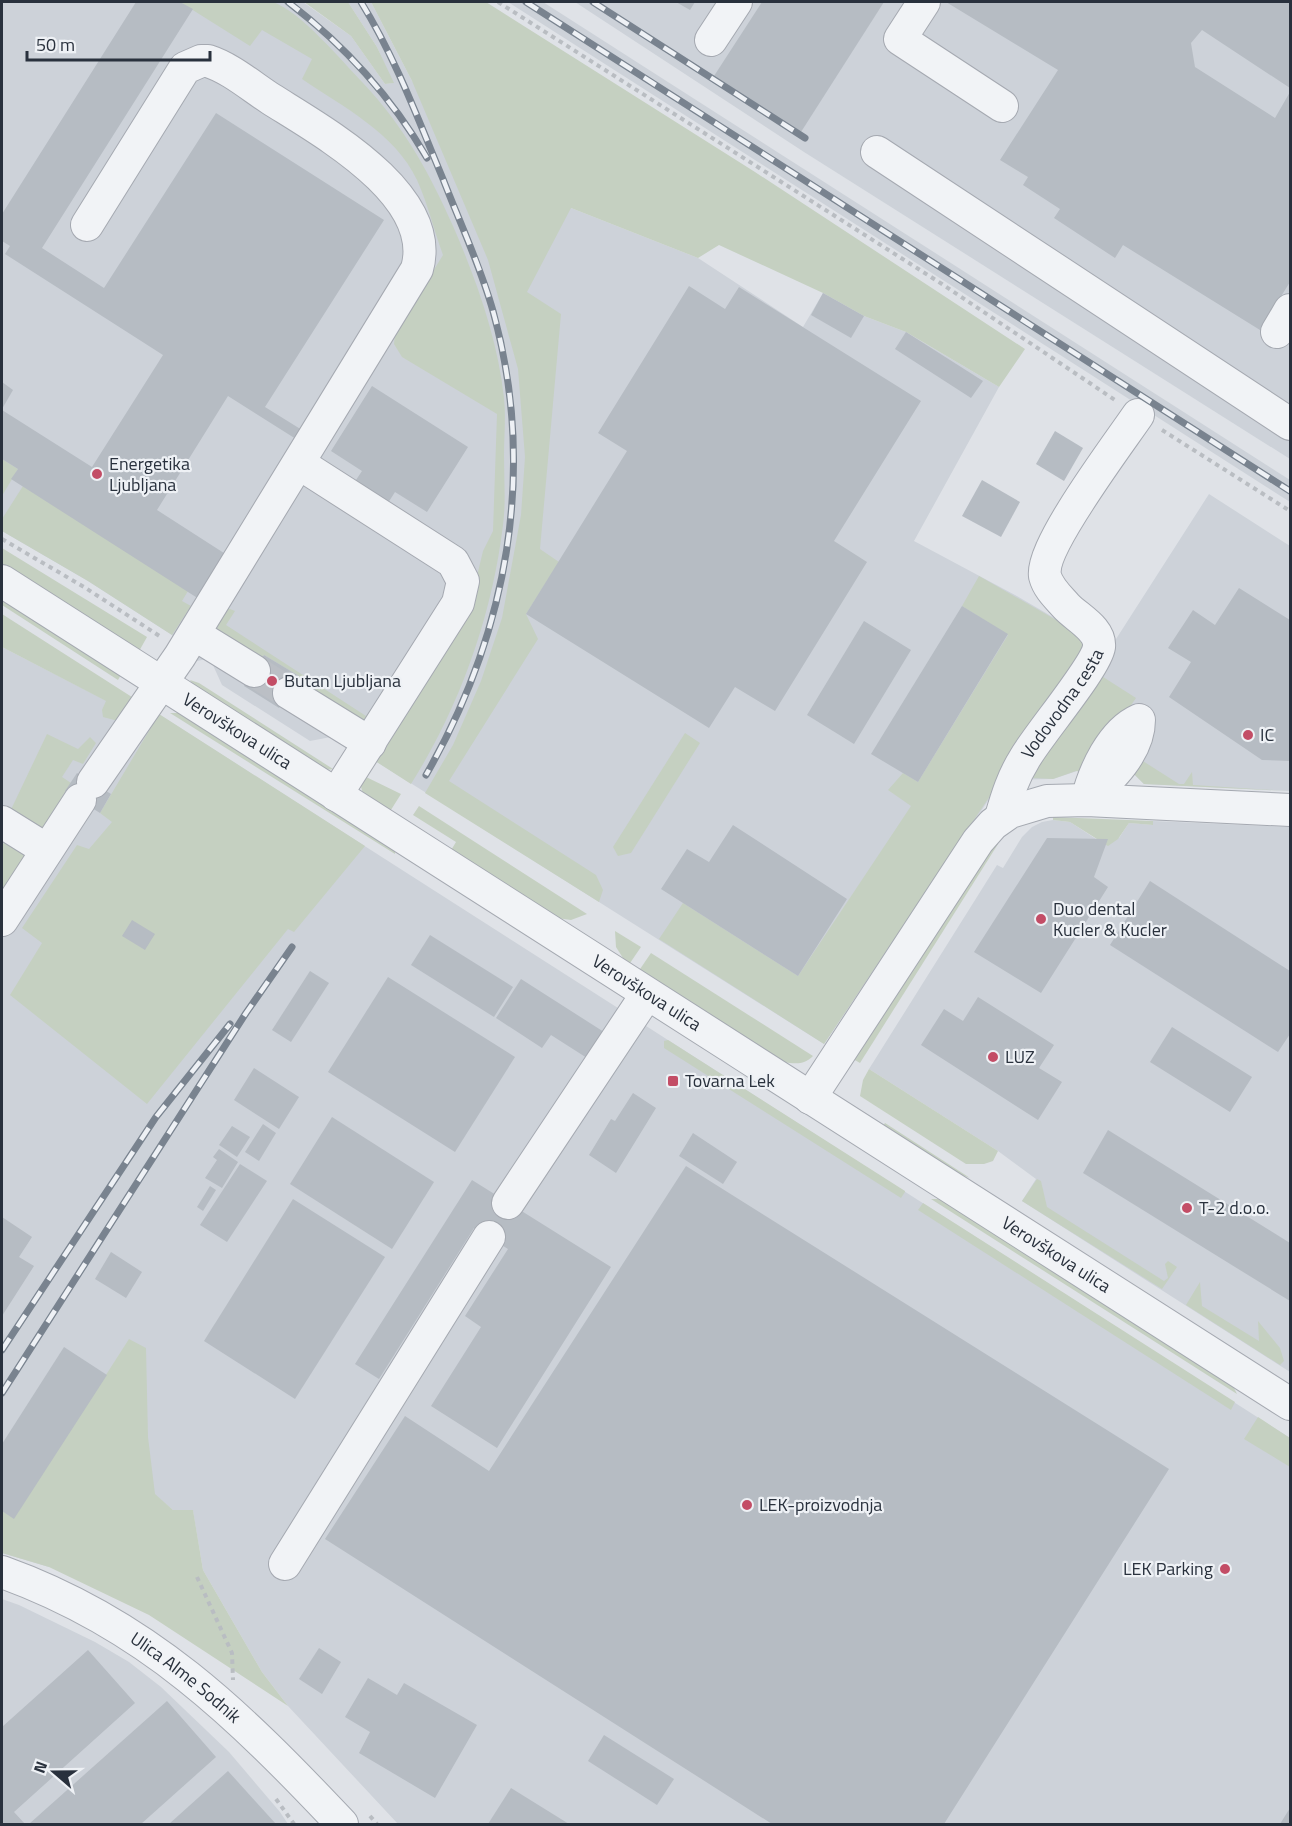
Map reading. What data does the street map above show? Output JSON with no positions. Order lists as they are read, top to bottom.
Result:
{
  "streets": {
    "street": ["Vodovodna cesta", "Verovškova ulica", "Ulica Alme Sodnik"]
  },
  "crossings": [
    ["Vodovodna cesta", "Verovškova ulica"]
  ],
  "places": {
    "other": [
      "Energetika Ljubljana",
      "Butan Ljubljana",
      "IC",
      "Duo dental Kucler & Kucler",
      "LUZ",
      "T-2 d.o.o.",
      "LEK-proizvodnja",
      "LEK Parking"
    ],
    "transit": ["Tovarna Lek"]
  },
  "scale_bar": "50 m",
  "north": "left"
}
